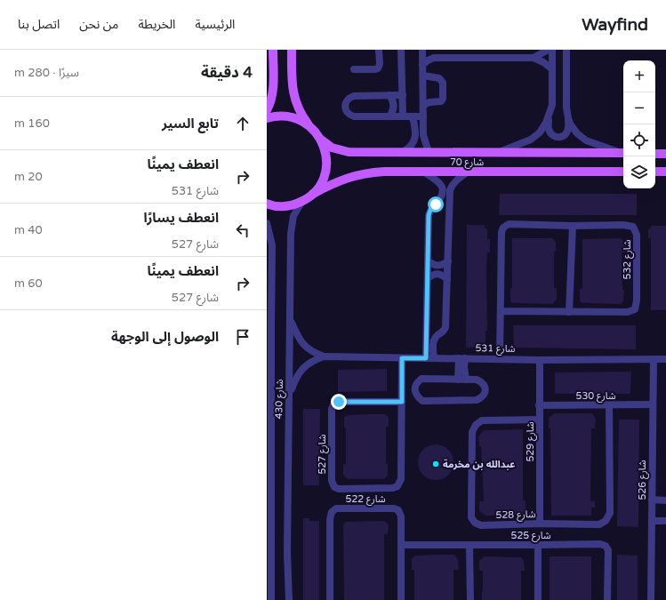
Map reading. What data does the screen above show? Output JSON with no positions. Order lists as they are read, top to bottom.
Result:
{
  "streets": {
    "main road": ["شارع 70"],
    "street": [
      "شارع 532",
      "شارع 531",
      "شارع 530",
      "شارع 430",
      "شارع 529",
      "شارع 527",
      "شارع 526",
      "شارع 522",
      "شارع 528",
      "شارع 525"
    ]
  },
  "crossings": [
    ["شارع 70", "شارع 430"],
    ["شارع 532", "شارع 531"],
    ["شارع 531", "شارع 430"],
    ["شارع 531", "شارع 529"],
    ["شارع 531", "شارع 527"],
    ["شارع 531", "شارع 526"],
    ["شارع 530", "شارع 529"],
    ["شارع 530", "شارع 526"],
    ["شارع 530", "شارع 528"],
    ["شارع 529", "شارع 528"],
    ["شارع 522", "شارع 525"]
  ],
  "places": ["عبدالله بن مخرمة"],
  "page": {
    "header": "Wayfind",
    "nav": [
      "الرئيسية",
      "الخريطة",
      "من نحن",
      "اتصل بنا"
    ],
    "heading": ["4 دقيقة", "سيرًا · 280 m"],
    "map_buttons": ["+", "−"],
    "list": [
      ["تابع السير", "160 m"],
      ["انعطف يمينًا", "شارع 531", "20 m"],
      ["انعطف يسارًا", "شارع 527", "40 m"],
      ["انعطف يمينًا", "شارع 527", "60 m"],
      "الوصول إلى الوجهة"
    ]
  }
}
